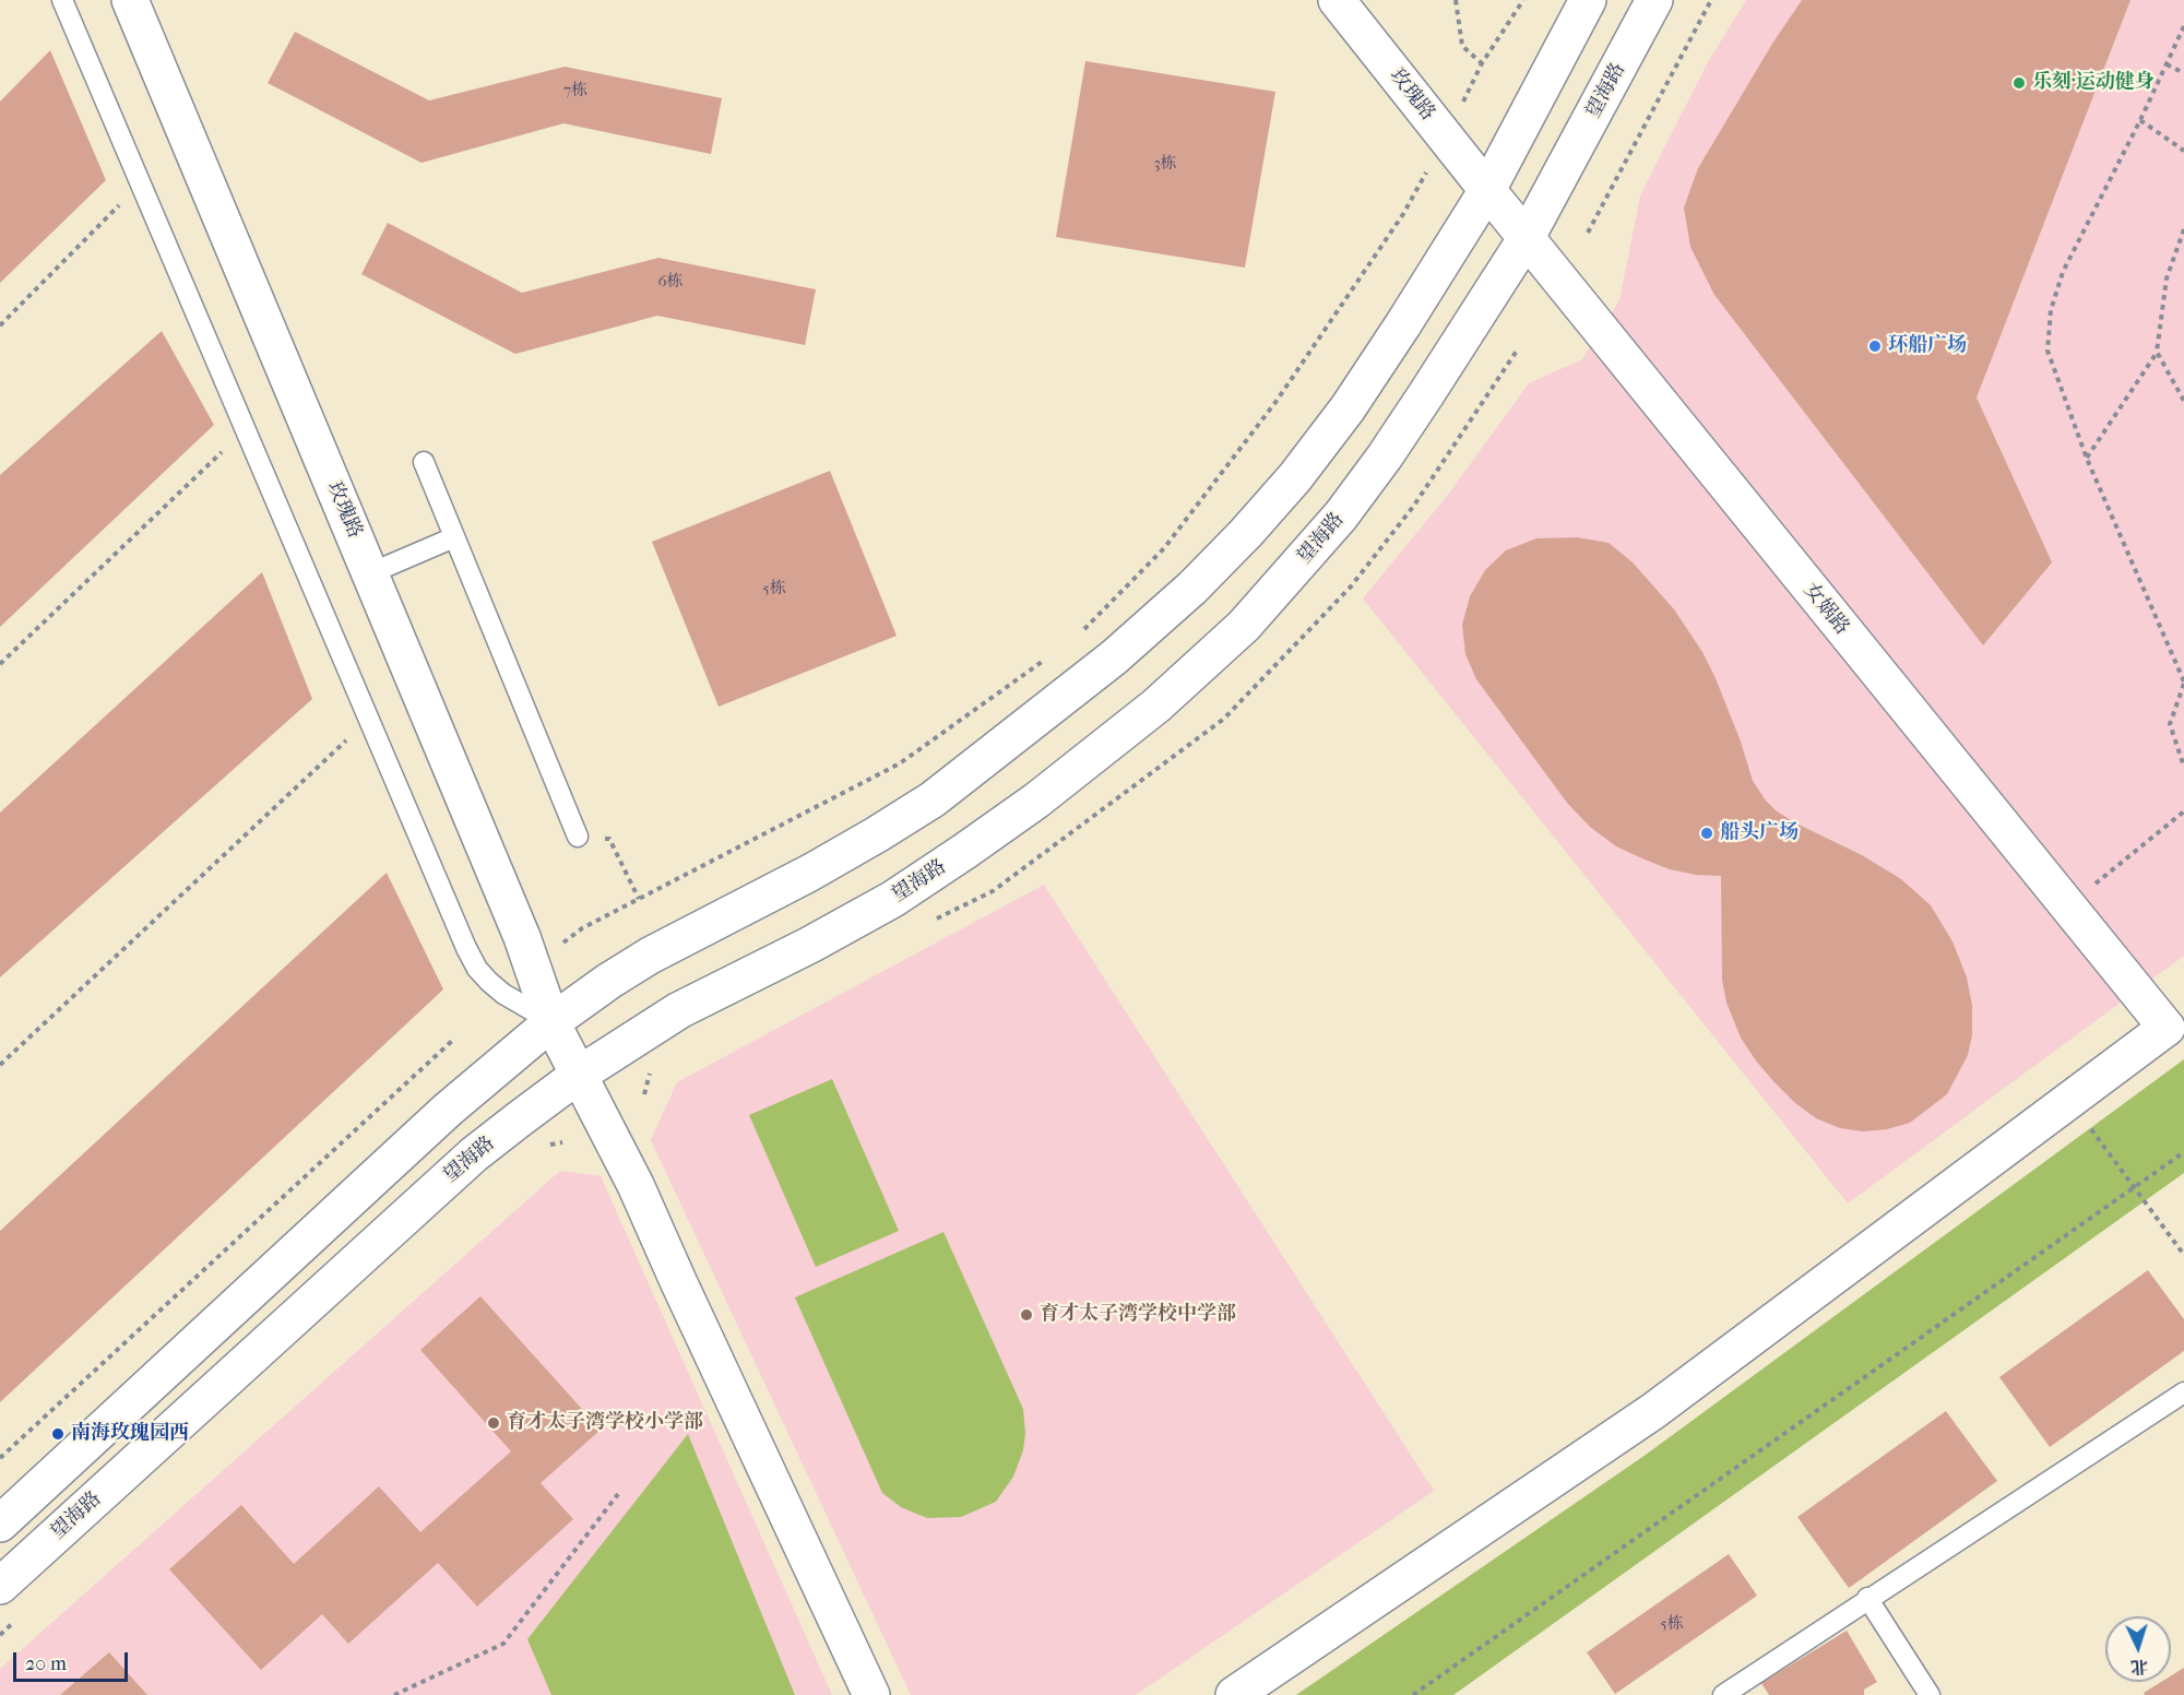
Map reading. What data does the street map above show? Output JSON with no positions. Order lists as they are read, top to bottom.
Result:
{
  "streets": {
    "main road": ["望海路", "玫瑰路", "女娲路"]
  },
  "crossings": [
    ["望海路", "玫瑰路"],
    ["望海路", "女娲路"],
    ["玫瑰路", "女娲路"]
  ],
  "places": [
    "乐刻·运动健身",
    "环船广场",
    "船头广场",
    "育才太子湾学校中学部",
    "育才太子湾学校小学部",
    "南海玫瑰园西"
  ],
  "house_numbers": [
    "7栋",
    "3栋",
    "6栋",
    "5栋",
    "5栋"
  ],
  "scale_bar": "20 m",
  "north": "bottom"
}
